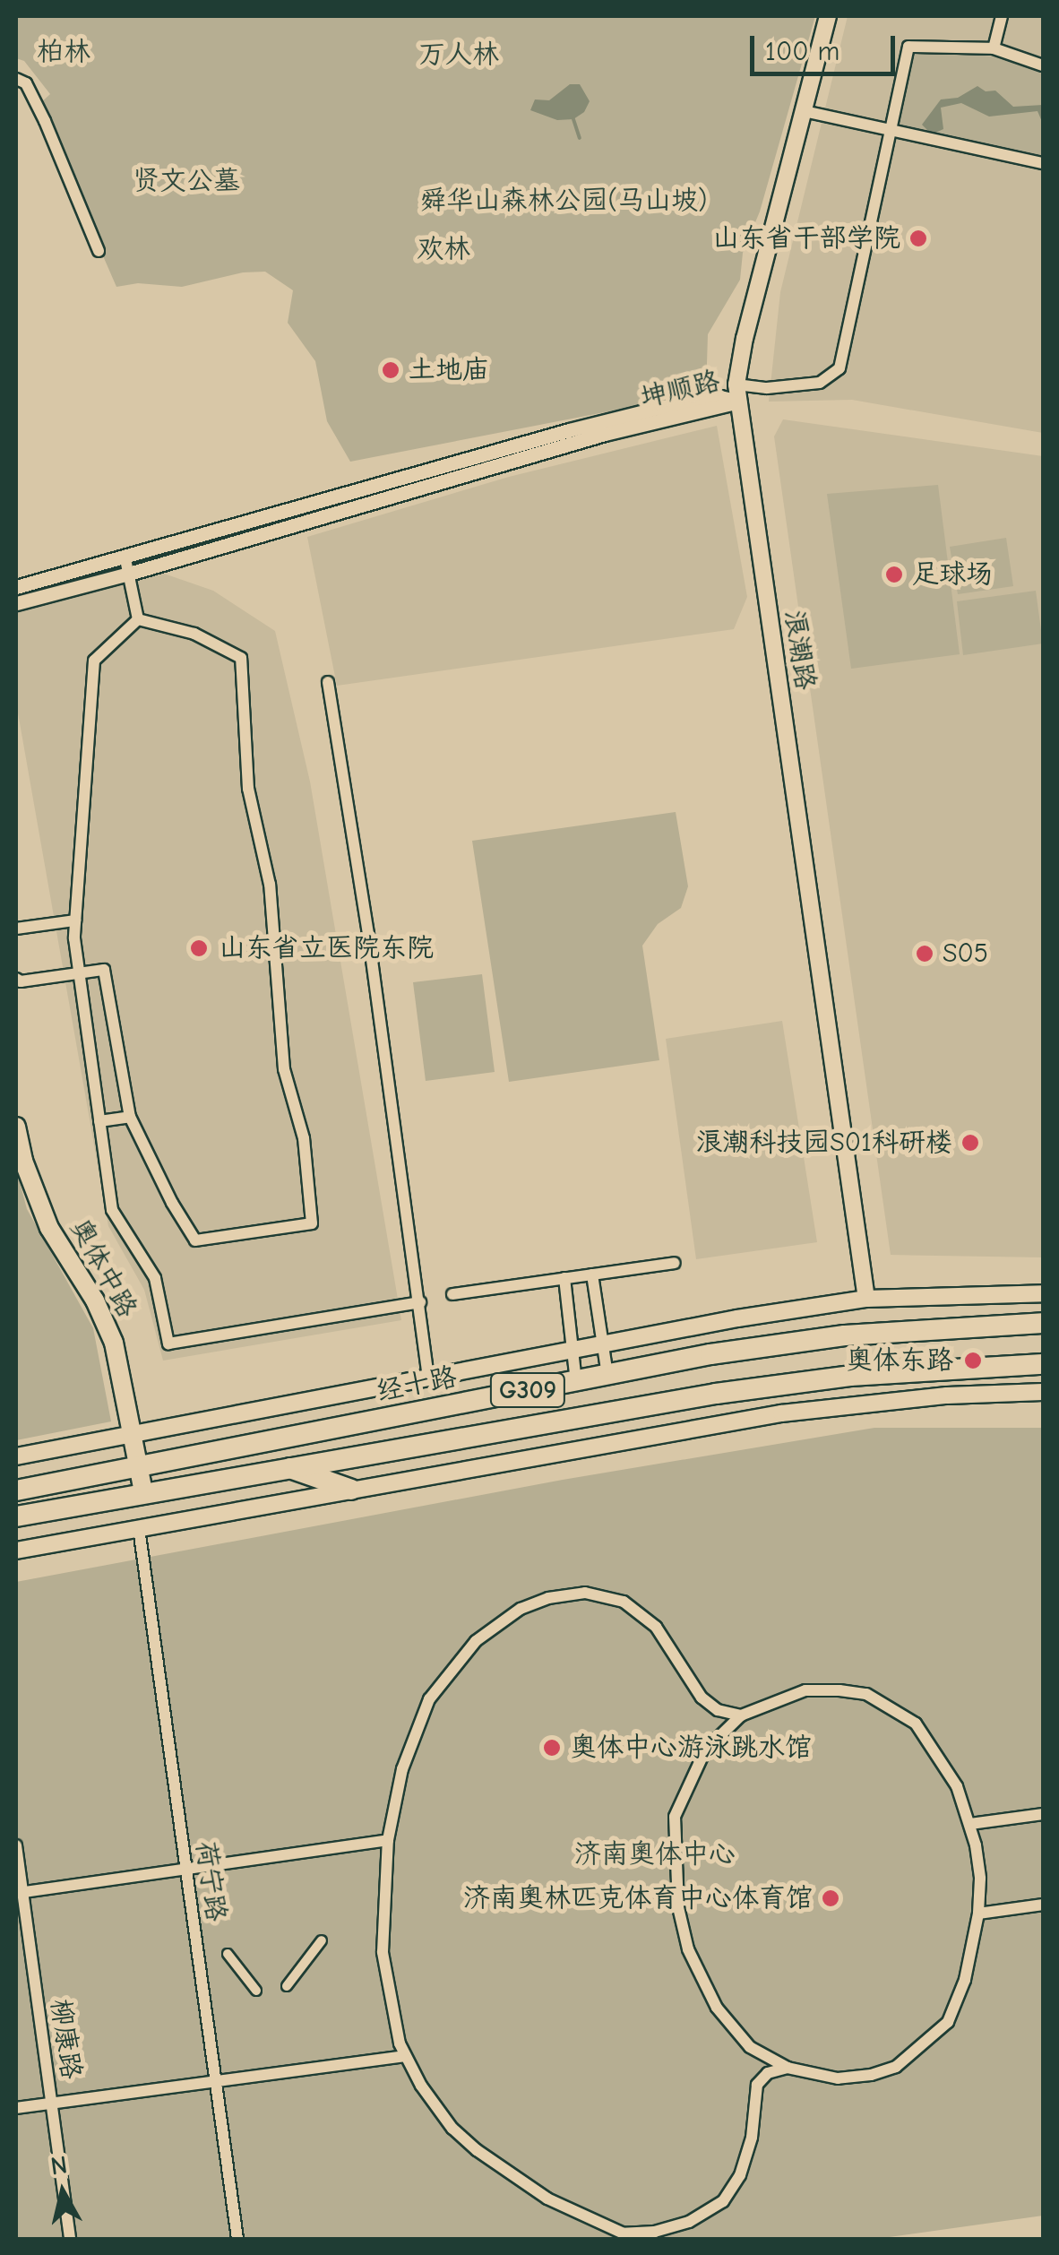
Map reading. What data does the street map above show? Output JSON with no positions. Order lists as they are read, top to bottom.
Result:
{
  "streets": {
    "highway": ["经十路", "G309"],
    "main road": ["浪潮路", "奥体中路"],
    "street": ["坤顺路", "荷宁路", "柳康路"]
  },
  "crossings": [
    ["坤顺路", "浪潮路"],
    ["浪潮路", "经十路"],
    ["奥体中路", "经十路"],
    ["奥体中路", "G309"]
  ],
  "parks": [
    "柏林",
    "万人林",
    "贤文公墓",
    "舜华山森林公园(马山坡)",
    "欢林",
    "济南奥体中心"
  ],
  "places": [
    "山东省干部学院",
    "土地庙",
    "足球场",
    "山东省立医院东院",
    "S05",
    "浪潮科技园S01科研楼",
    "奥体东路",
    "奥体中心游泳跳水馆",
    "济南奥林匹克体育中心体育馆"
  ],
  "scale_bar": "100 m",
  "north": "top"
}
